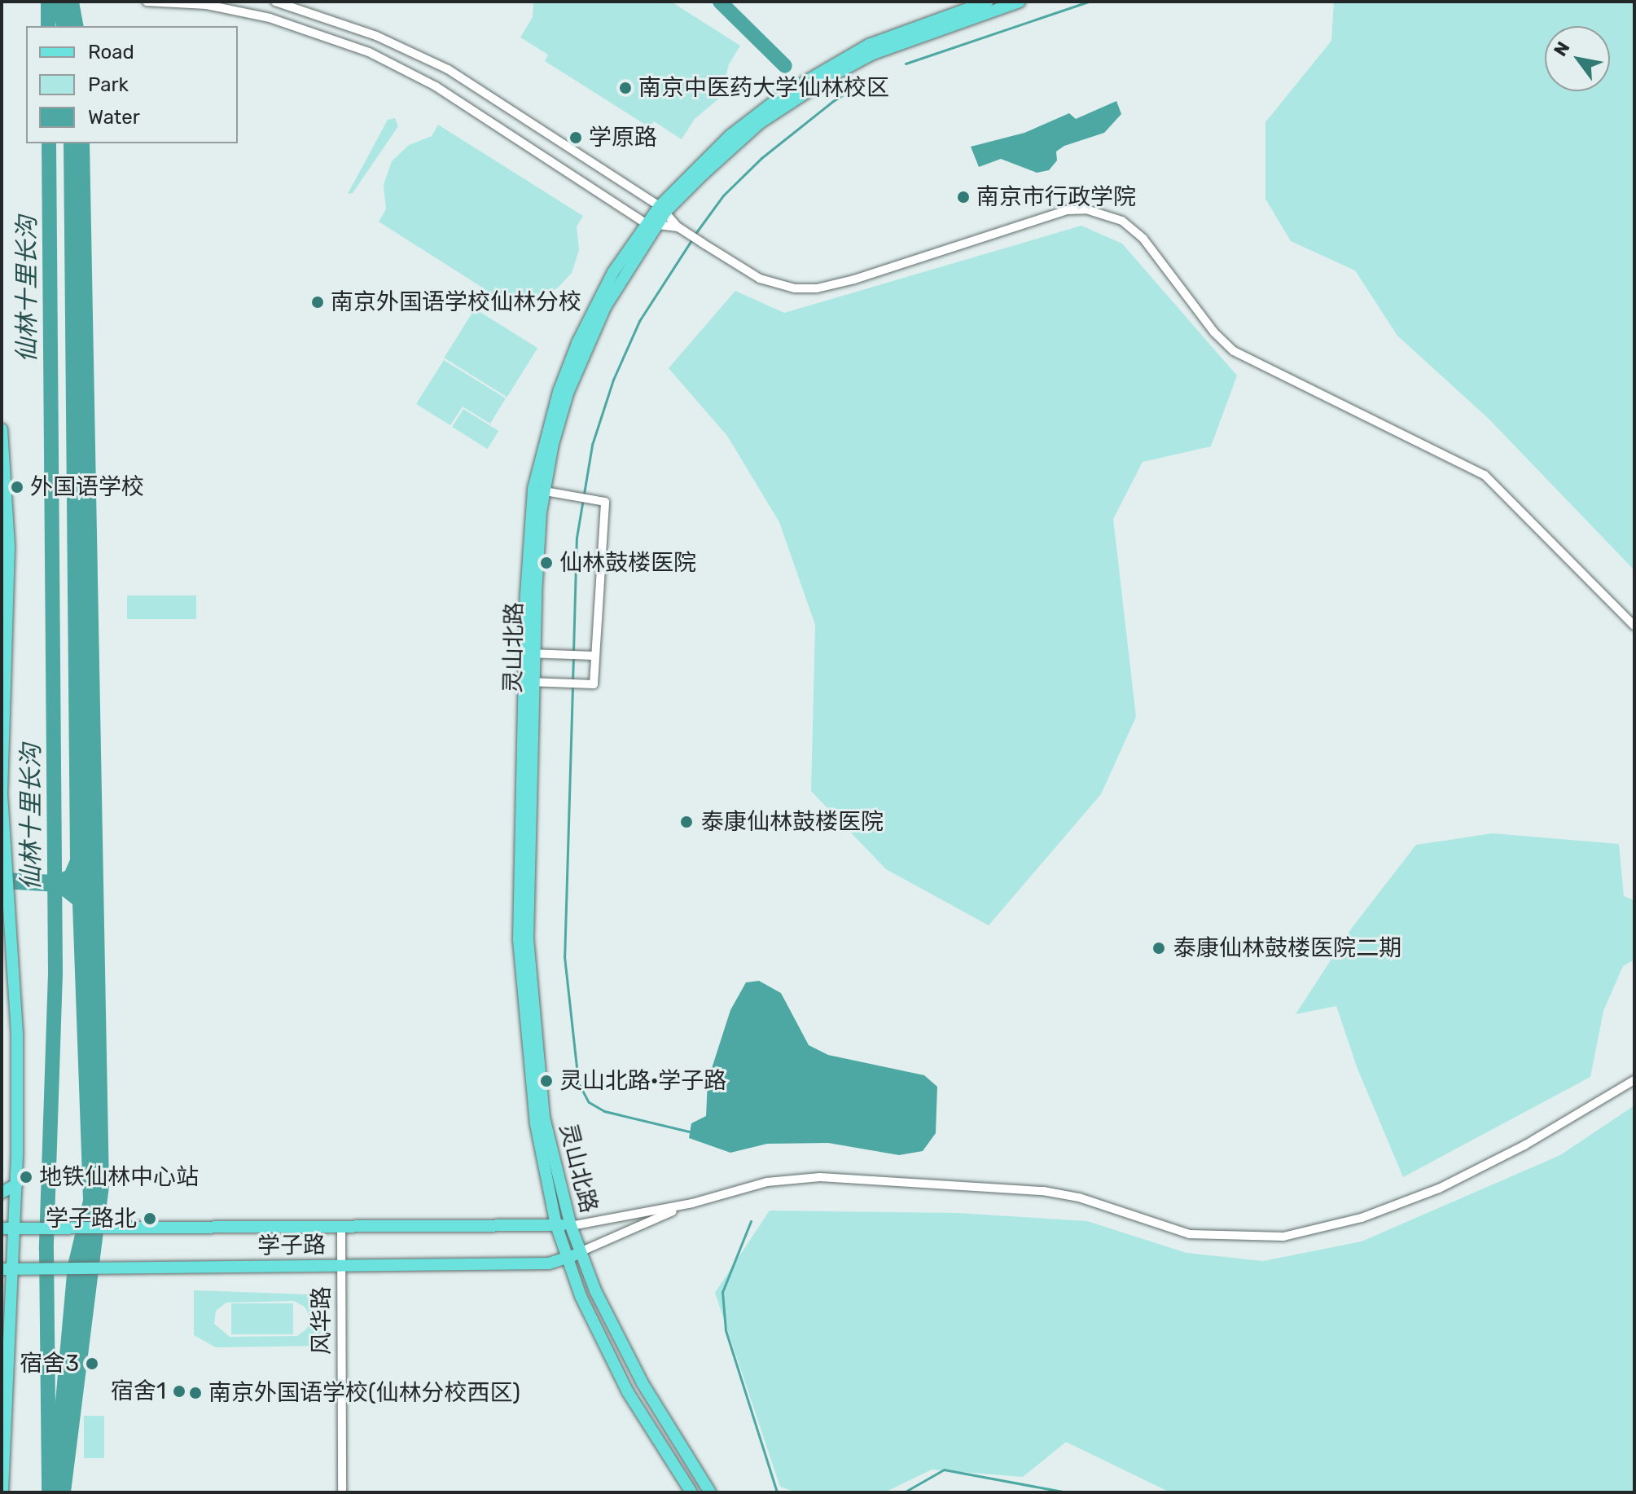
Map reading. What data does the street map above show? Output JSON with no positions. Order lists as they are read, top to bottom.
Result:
{
  "streets": {
    "main road": ["灵山北路", "学子路"],
    "street": ["风华路"]
  },
  "crossings": [
    ["灵山北路", "学子路"],
    ["学子路", "风华路"]
  ],
  "water": ["仙林十里长沟"],
  "places": [
    "南京中医药大学仙林校区",
    "学原路",
    "南京市行政学院",
    "南京外国语学校仙林分校",
    "外国语学校",
    "仙林鼓楼医院",
    "泰康仙林鼓楼医院",
    "泰康仙林鼓楼医院二期",
    "灵山北路·学子路",
    "地铁仙林中心站",
    "学子路北",
    "宿舍3",
    "宿舍1",
    "南京外国语学校(仙林分校西区)"
  ],
  "legend": ["Road", "Park", "Water"],
  "north": "top left"
}
